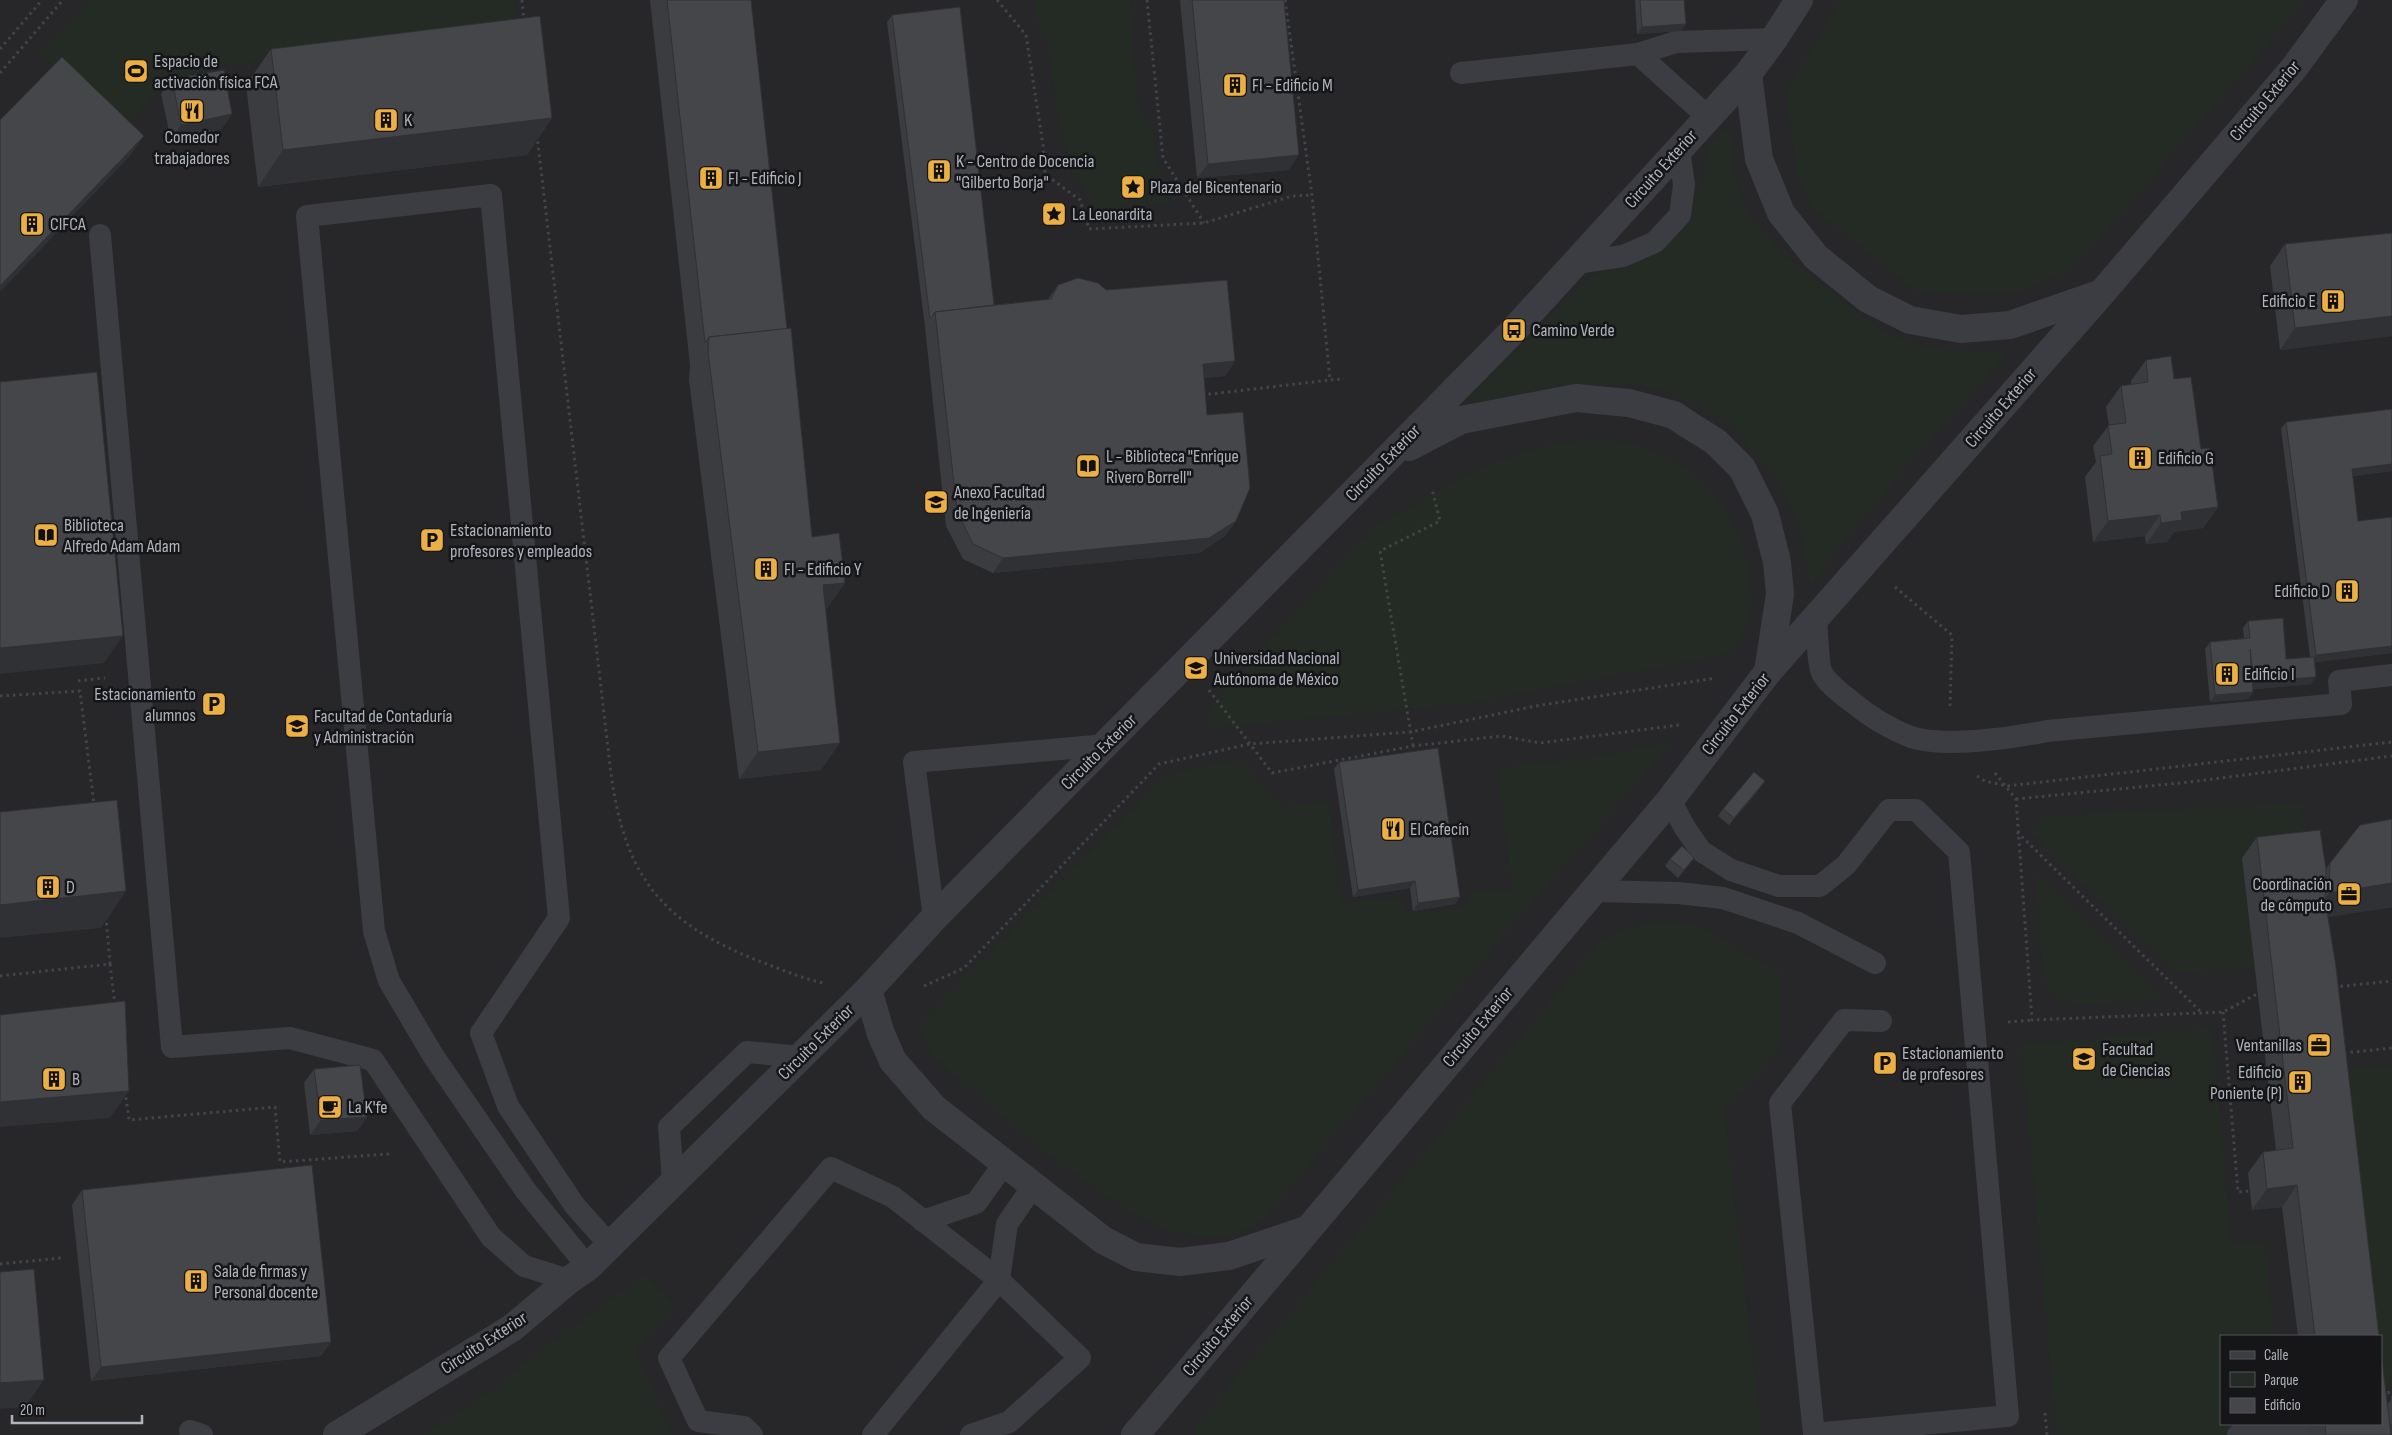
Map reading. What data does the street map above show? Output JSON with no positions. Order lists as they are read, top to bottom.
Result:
{
  "streets": {
    "street": ["Circuito Exterior"]
  },
  "places": {
    "sports": ["Espacio de activación física FCA"],
    "building": [
      "FI - Edificio M",
      "K",
      "K - Centro de Docencia \"Gilberto Borja\"",
      "FI - Edificio J",
      "CIFCA",
      "Edificio E",
      "Edificio G",
      "FI - Edificio Y",
      "Edificio D",
      "Edificio I",
      "D",
      "B",
      "Edificio Poniente (P)",
      "Sala de firmas y Personal docente"
    ],
    "restaurant": ["Comedor trabajadores", "El Cafecín"],
    "place": ["Plaza del Bicentenario", "La Leonardita"],
    "bus stop": ["Camino Verde"],
    "library": ["L - Biblioteca \"Enrique Rivero Borrell\"", "Biblioteca Alfredo Adam Adam"],
    "school or university": [
      "Anexo Facultad de Ingeniería",
      "Universidad Nacional Autónoma de México",
      "Facultad de Contaduría y Administración",
      "Facultad de Ciencias"
    ],
    "parking": ["Estacionamiento profesores y empleados", "Estacionamiento alumnos", "Estacionamiento de profesores"],
    "office": ["Coordinación de cómputo", "Ventanillas"],
    "cafe": ["La K'fe"]
  },
  "legend": ["Calle", "Parque", "Edificio"],
  "scale_bar": "20 m"
}
